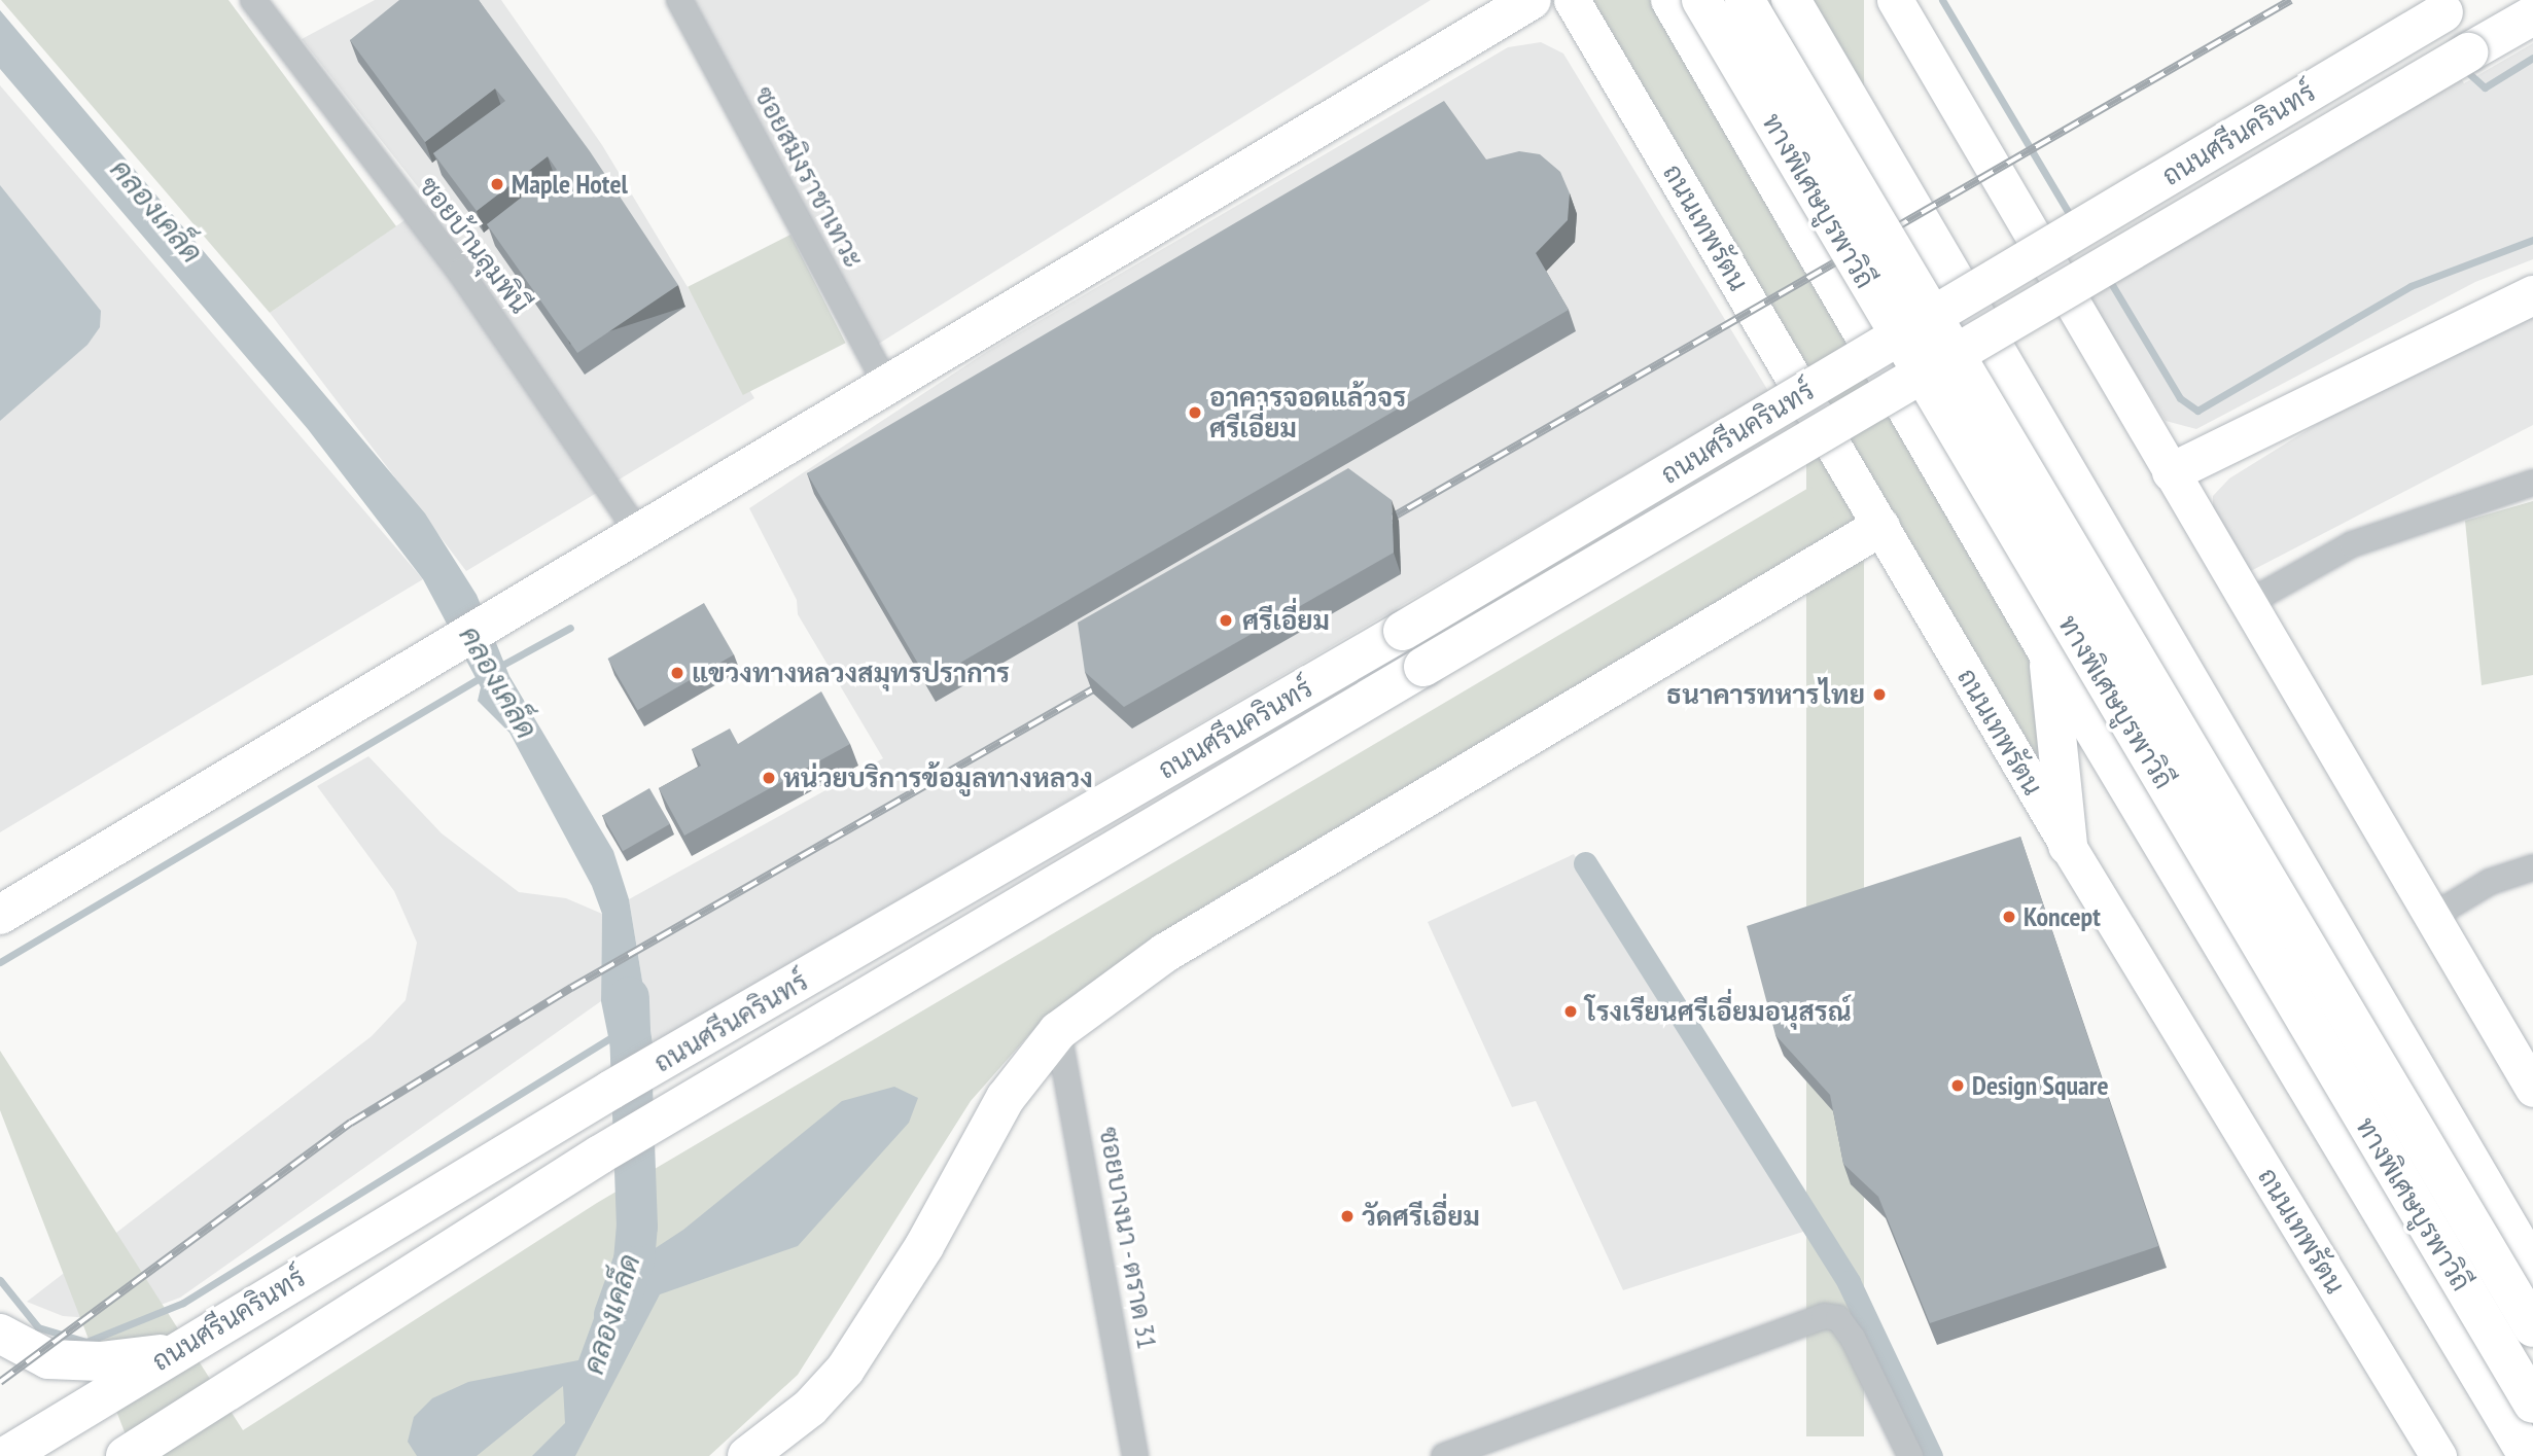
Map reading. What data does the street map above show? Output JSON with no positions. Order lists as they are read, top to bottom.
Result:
{
  "streets": {
    "main road": ["ถนนศรีนครินทร์", "ทางพิเศษบูรพาวิถี", "ถนนเทพรัตน"],
    "street": ["ซอยสมิงราชาเทวะ", "ซอยบ้านลุมพินี", "ซอยบางนา - ตราด 31"]
  },
  "water": ["คลองเคล็ด"],
  "places": [
    "Maple Hotel",
    "อาคารจอดแล้วจร ศรีเอี่ยม",
    "ศรีเอี่ยม",
    "แขวงทางหลวงสมุทรปราการ",
    "ธนาคารทหารไทย",
    "หน่วยบริการข้อมูลทางหลวง",
    "Koncept",
    "โรงเรียนศรีเอี่ยมอนุสรณ์",
    "Design Square",
    "วัดศรีเอี่ยม"
  ]
}
